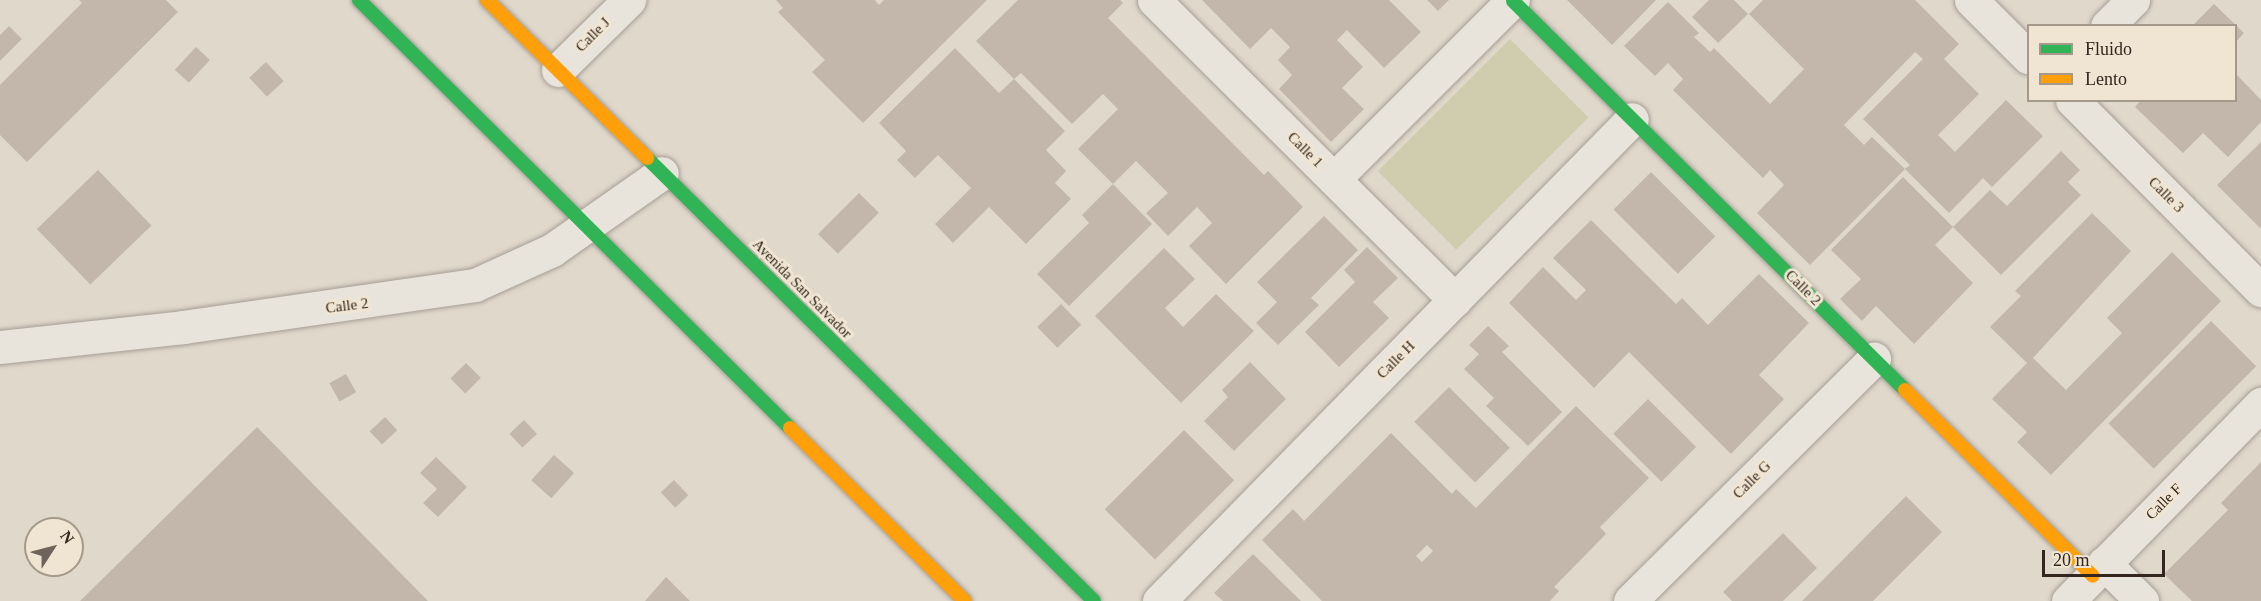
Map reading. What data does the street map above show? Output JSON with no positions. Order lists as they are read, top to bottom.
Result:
{
  "streets": {
    "street": [
      "Calle J",
      "Calle 1",
      "Calle 3",
      "Calle 2",
      "Avenida San Salvador",
      "Calle H",
      "Calle G",
      "Calle F"
    ]
  },
  "crossings": [
    ["Calle J", "Avenida San Salvador"],
    ["Calle 1", "Calle H"],
    ["Calle 2", "Avenida San Salvador"],
    ["Calle 2", "Calle H"],
    ["Calle 2", "Calle G"],
    ["Calle 2", "Calle F"]
  ],
  "legend": ["Fluido", "Lento"],
  "scale_bar": "20 m",
  "north": "top right"
}
